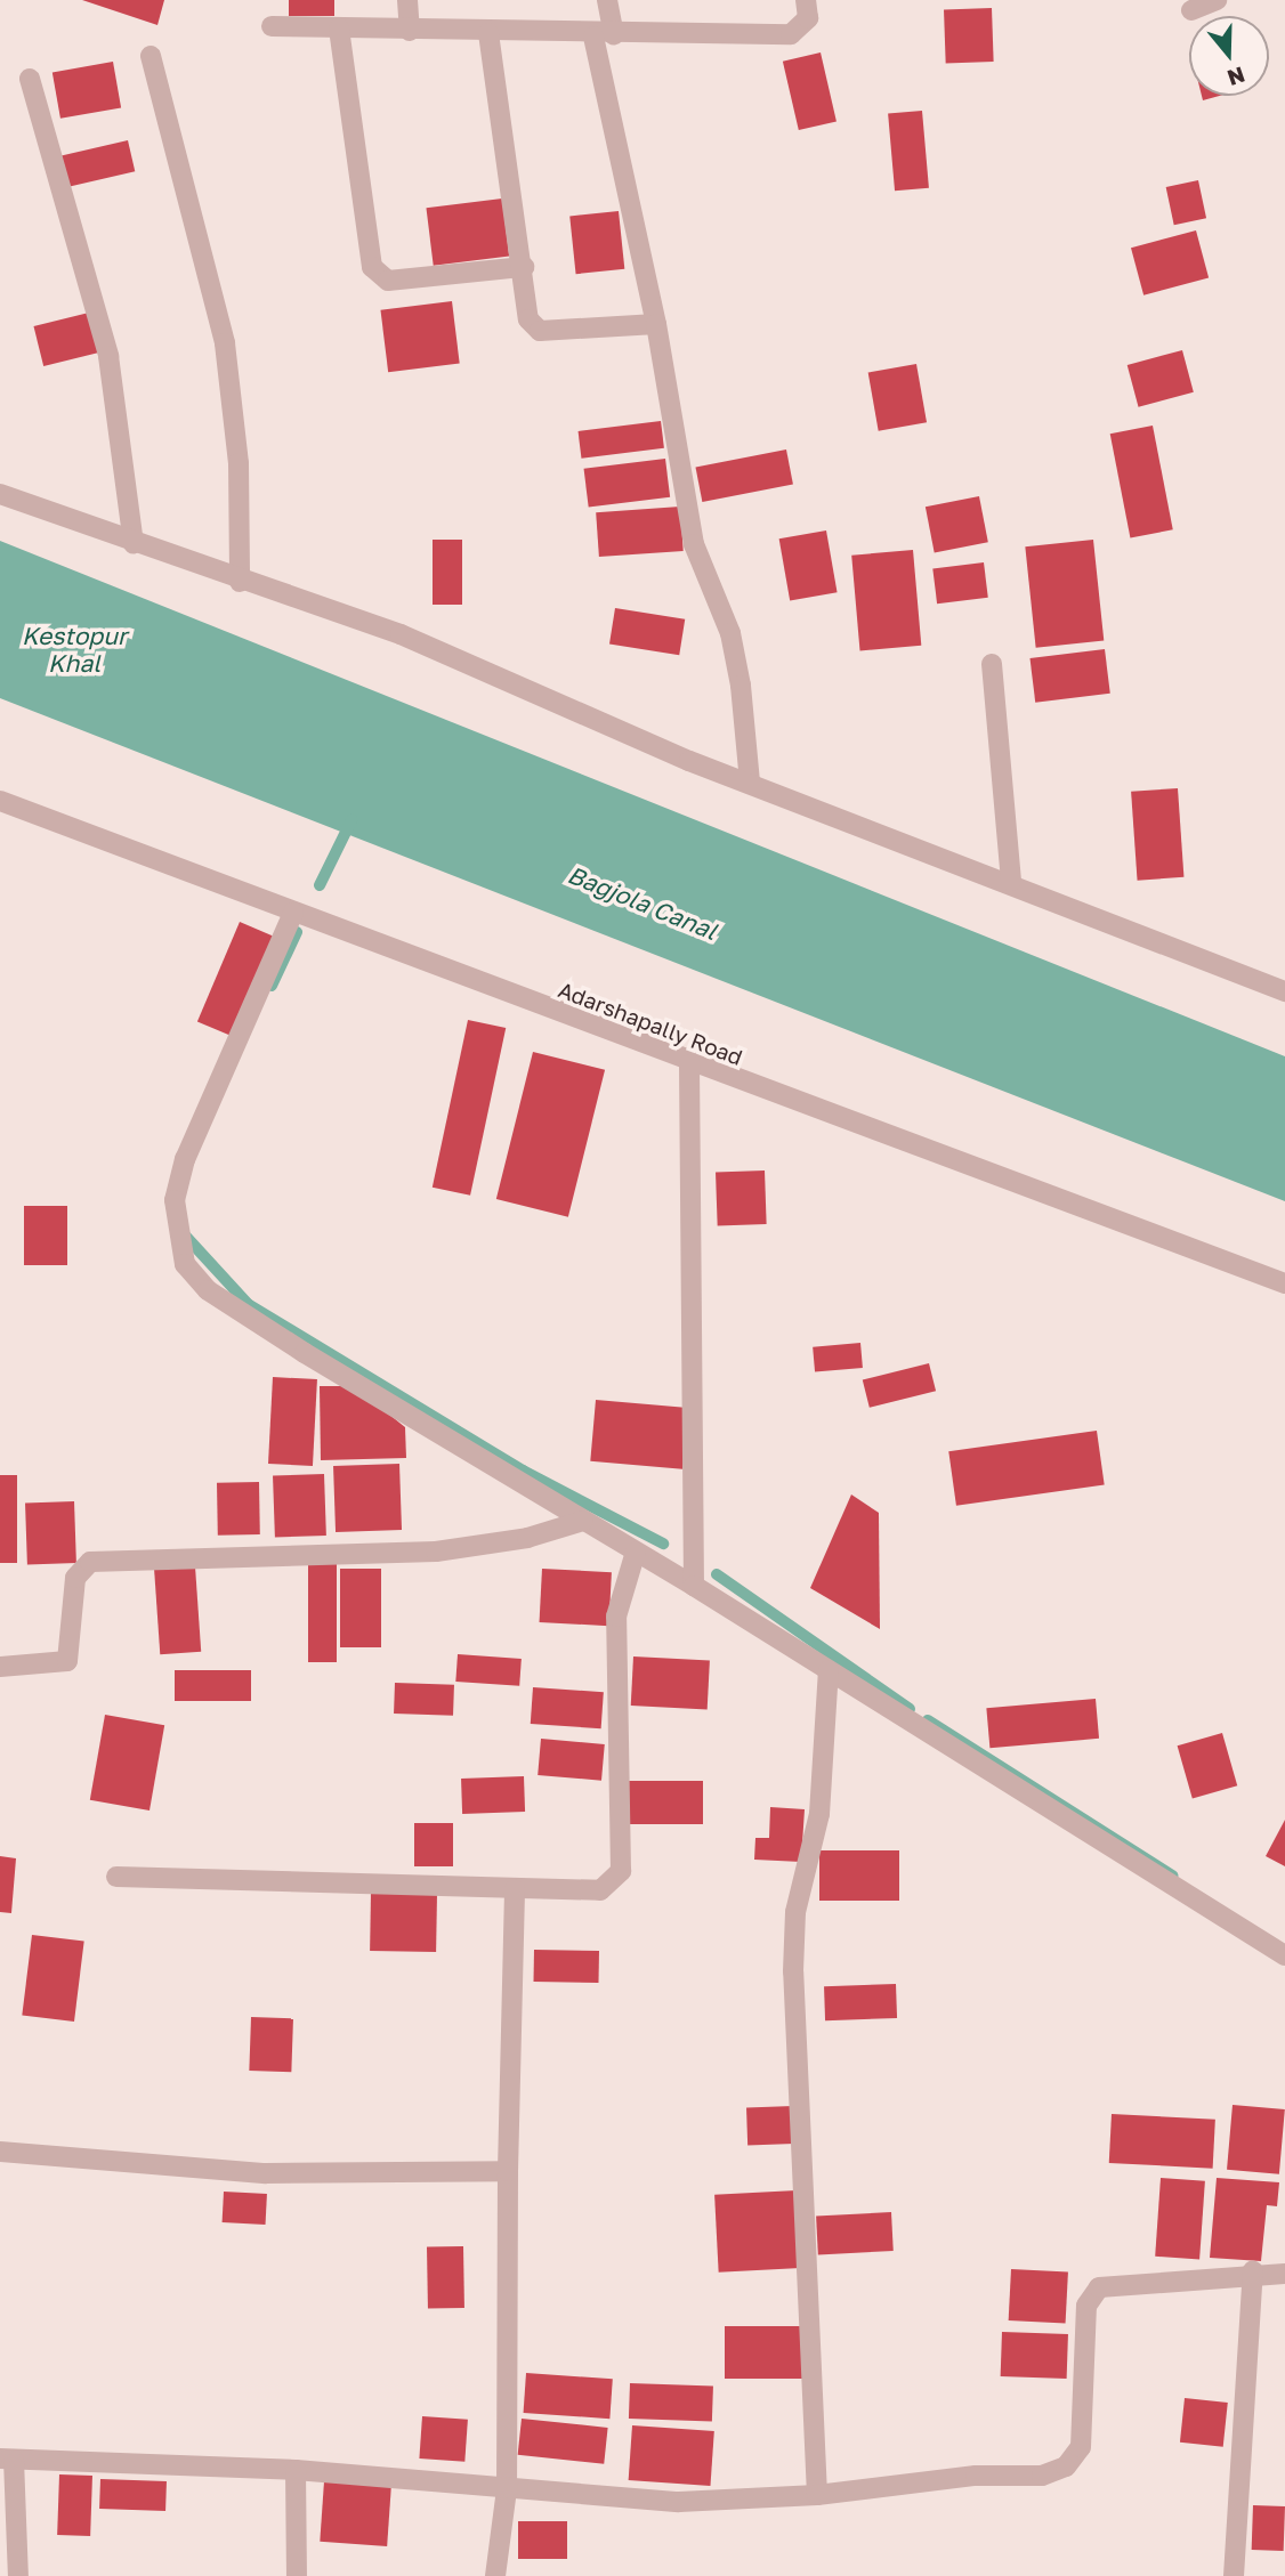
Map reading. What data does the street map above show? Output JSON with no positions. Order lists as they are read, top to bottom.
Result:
{
  "streets": {
    "street": ["Adarshapally Road"]
  },
  "water": ["Kestopur Khal", "Bagjola Canal"],
  "north": "bottom"
}
